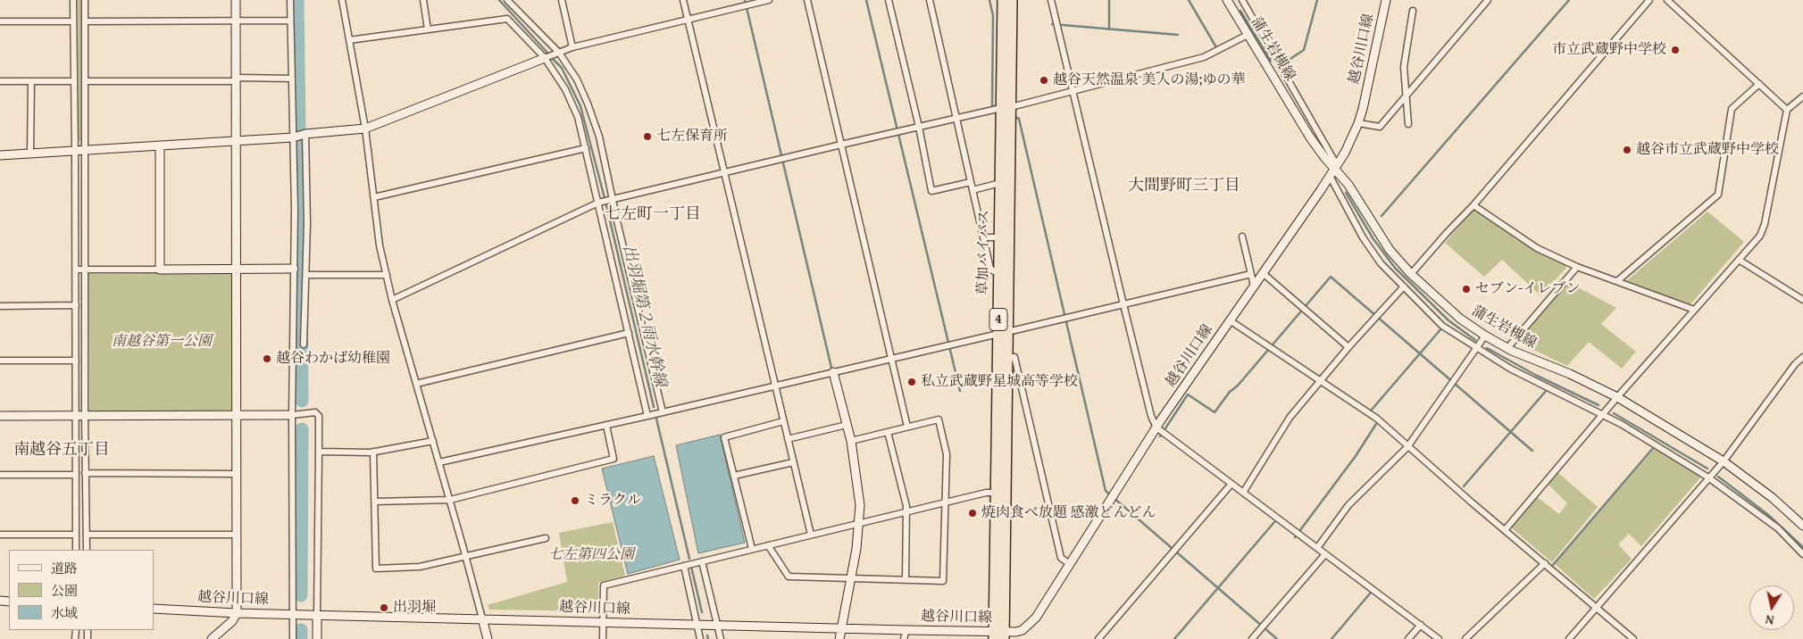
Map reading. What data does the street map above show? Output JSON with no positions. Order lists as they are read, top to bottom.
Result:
{
  "streets": {
    "highway": ["草加バイパス", "4"],
    "main road": ["蒲生岩槻線", "越谷川口線"]
  },
  "crossings": [
    ["蒲生岩槻線", "越谷川口線"],
    ["越谷川口線", "草加バイパス"]
  ],
  "districts": ["大間野町三丁目", "七左町一丁目", "南越谷五丁目"],
  "water": ["出羽堀第２雨水幹線"],
  "parks": ["南越谷第一公園", "七左第四公園"],
  "places": [
    "市立武蔵野中学校",
    "越谷天然温泉 美人の湯;ゆの華",
    "七左保育所",
    "越谷市立武蔵野中学校",
    "セブン-イレブン",
    "越谷わかば幼稚園",
    "私立武蔵野星城高等学校",
    "ミラクル",
    "焼肉食べ放題 感激どんどん",
    "出羽堀"
  ],
  "legend": ["道路", "公園", "水域"],
  "north": "bottom"
}
